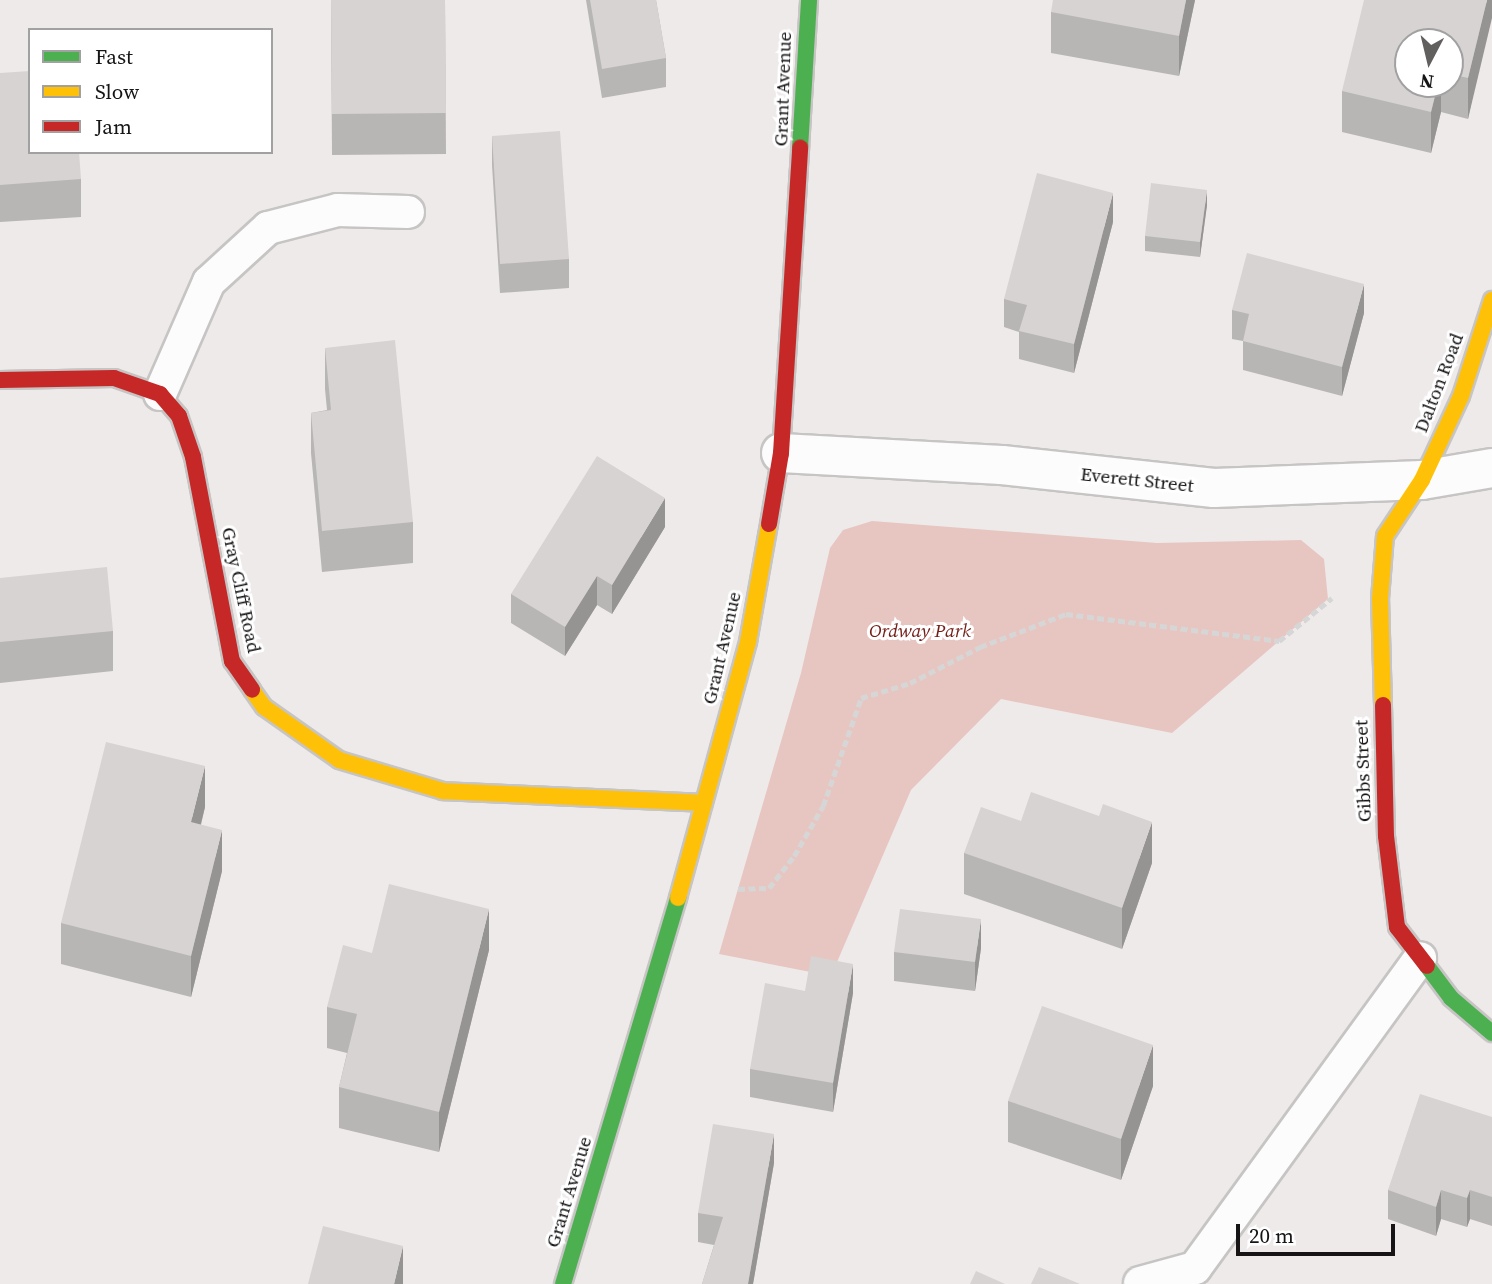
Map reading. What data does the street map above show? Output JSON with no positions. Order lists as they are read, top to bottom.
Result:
{
  "streets": {
    "street": [
      "Grant Avenue",
      "Dalton Road",
      "Everett Street",
      "Gray Cliff Road",
      "Gibbs Street"
    ]
  },
  "crossings": [
    ["Grant Avenue", "Everett Street"],
    ["Grant Avenue", "Gray Cliff Road"],
    ["Dalton Road", "Everett Street"],
    ["Dalton Road", "Gibbs Street"],
    ["Everett Street", "Gibbs Street"]
  ],
  "parks": ["Ordway Park"],
  "legend": ["Fast", "Slow", "Jam"],
  "scale_bar": "20 m",
  "north": "bottom"
}
